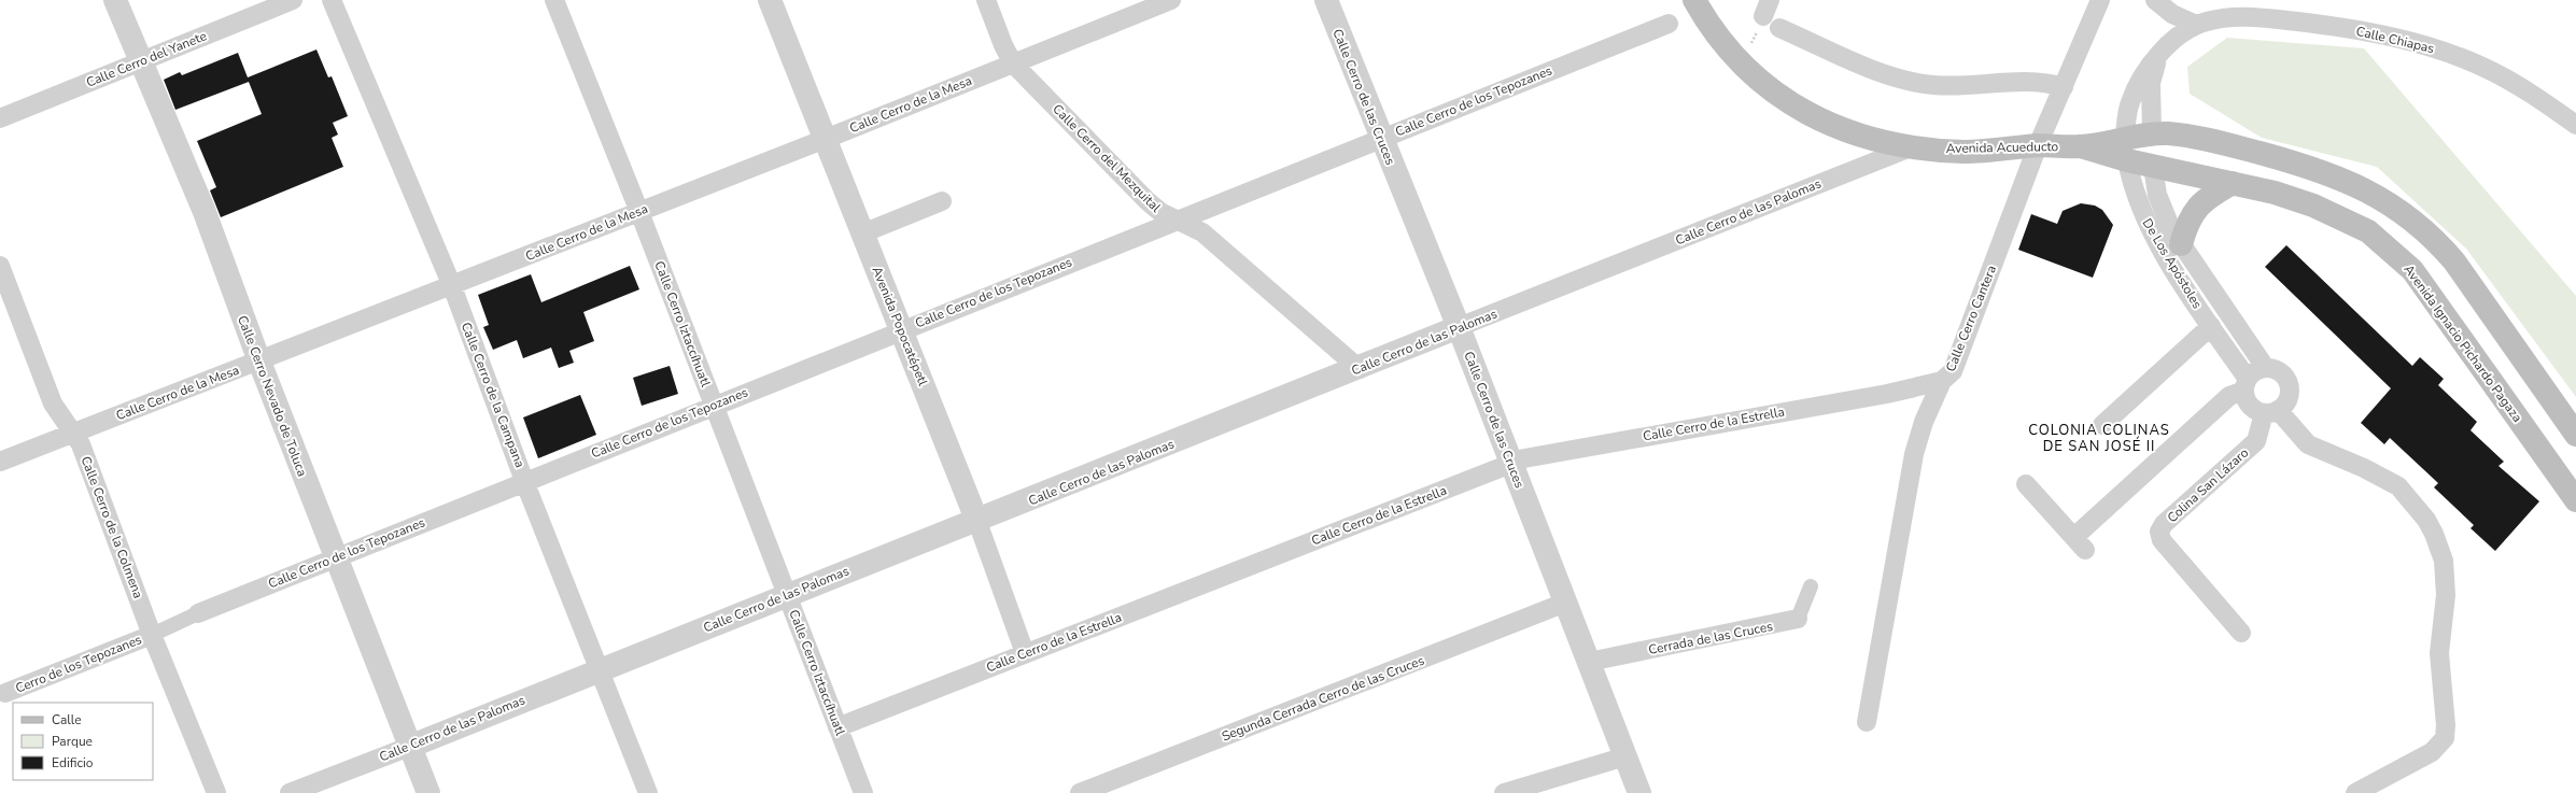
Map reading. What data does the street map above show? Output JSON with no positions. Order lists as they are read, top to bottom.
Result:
{
  "streets": {
    "main road": ["Avenida Acueducto", "De Los Apóstoles", "Avenida Ignacio Pichardo Pagaza"],
    "street": [
      "Calle Chiapas",
      "Calle Cerro del Yanete",
      "Calle Cerro de las Cruces",
      "Calle Cerro de los Tepozanes",
      "Calle Cerro de la Mesa",
      "Calle Cerro del Mezquital",
      "Calle Cerro de las Palomas",
      "Calle Cerro Cantera",
      "Calle Cerro Iztaccíhuatl",
      "Avenida Popocatépetl",
      "Calle Cerro de la Campana",
      "Calle Cerro Nevado de Toluca",
      "Calle Cerro de la Estrella",
      "Colina San Lázaro",
      "Calle Cerro de la Colmena",
      "Cerrada de las Cruces",
      "Cerro de los Tepozanes",
      "Segunda Cerrada Cerro de las Cruces"
    ]
  },
  "crossings": [
    ["Calle Chiapas", "Avenida Acueducto"],
    ["Calle Chiapas", "De Los Apóstoles"],
    ["Calle Cerro del Yanete", "Calle Cerro Nevado de Toluca"],
    ["Calle Cerro de las Cruces", "Calle Cerro de los Tepozanes"],
    ["Calle Cerro de las Cruces", "Calle Cerro de las Palomas"],
    ["Calle Cerro de las Cruces", "Calle Cerro de la Estrella"],
    ["Calle Cerro de las Cruces", "Cerrada de las Cruces"],
    ["Calle Cerro de las Cruces", "Segunda Cerrada Cerro de las Cruces"],
    ["Calle Cerro de los Tepozanes", "Calle Cerro del Mezquital"],
    ["Calle Cerro de los Tepozanes", "Calle Cerro Iztaccíhuatl"],
    ["Calle Cerro de los Tepozanes", "Avenida Popocatépetl"],
    ["Calle Cerro de los Tepozanes", "Calle Cerro de la Campana"],
    ["Calle Cerro de los Tepozanes", "Calle Cerro Nevado de Toluca"],
    ["Calle Cerro de los Tepozanes", "Calle Cerro de la Colmena"],
    ["Calle Cerro de los Tepozanes", "Cerro de los Tepozanes"],
    ["Calle Cerro de la Mesa", "Calle Cerro del Mezquital"],
    ["Calle Cerro de la Mesa", "Calle Cerro Iztaccíhuatl"],
    ["Calle Cerro de la Mesa", "Avenida Popocatépetl"],
    ["Calle Cerro de la Mesa", "Calle Cerro de la Campana"],
    ["Calle Cerro de la Mesa", "Calle Cerro Nevado de Toluca"],
    ["Calle Cerro de la Mesa", "Calle Cerro de la Colmena"],
    ["Avenida Acueducto", "Calle Cerro de las Palomas"],
    ["Avenida Acueducto", "De Los Apóstoles"],
    ["Avenida Acueducto", "Calle Cerro Cantera"],
    ["Avenida Acueducto", "Avenida Ignacio Pichardo Pagaza"],
    ["Calle Cerro del Mezquital", "Calle Cerro de las Palomas"],
    ["Calle Cerro de las Palomas", "Calle Cerro Iztaccíhuatl"],
    ["Calle Cerro de las Palomas", "Avenida Popocatépetl"],
    ["Calle Cerro de las Palomas", "Calle Cerro de la Campana"],
    ["Calle Cerro de las Palomas", "Calle Cerro Nevado de Toluca"],
    ["De Los Apóstoles", "Avenida Ignacio Pichardo Pagaza"],
    ["De Los Apóstoles", "Colina San Lázaro"],
    ["Calle Cerro Cantera", "Calle Cerro de la Estrella"],
    ["Calle Cerro Iztaccíhuatl", "Calle Cerro de la Estrella"],
    ["Avenida Popocatépetl", "Calle Cerro de la Estrella"],
    ["Calle Cerro de la Colmena", "Cerro de los Tepozanes"]
  ],
  "districts": ["COLONIA COLINAS DE SAN JOSÉ II"],
  "legend": ["Calle", "Parque", "Edificio"]
}
